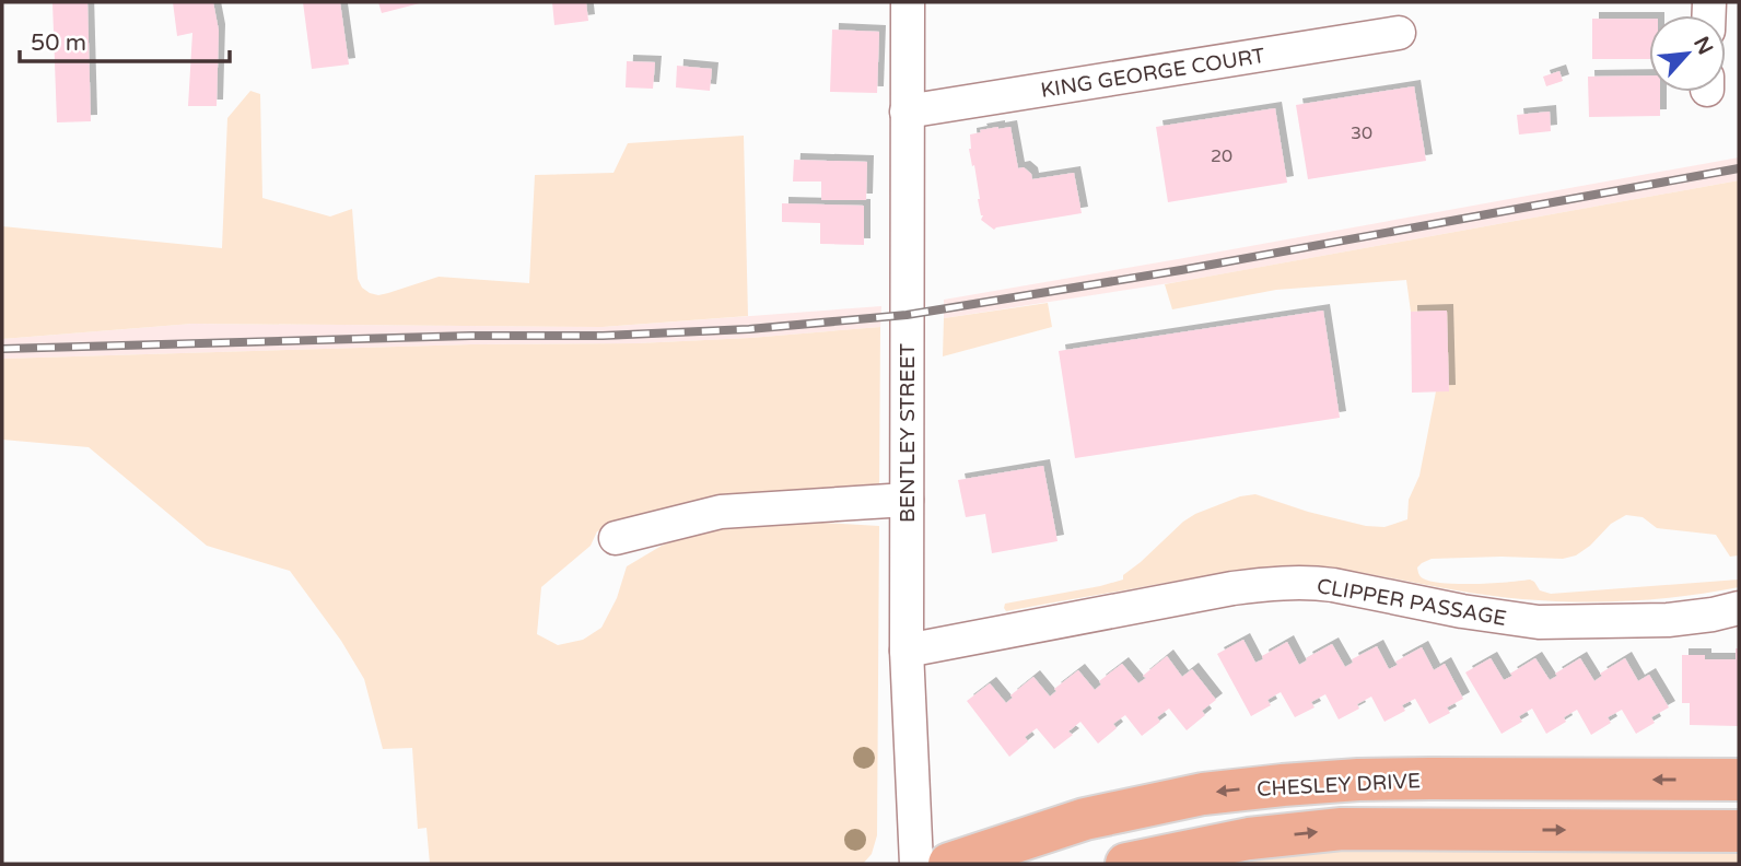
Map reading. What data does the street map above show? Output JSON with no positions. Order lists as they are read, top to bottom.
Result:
{
  "streets": {
    "main road": ["CHESLEY DRIVE"],
    "street": ["KING GEORGE COURT", "BENTLEY STREET", "CLIPPER PASSAGE"]
  },
  "crossings": [
    ["KING GEORGE COURT", "BENTLEY STREET"],
    ["BENTLEY STREET", "CLIPPER PASSAGE"]
  ],
  "house_numbers": ["30", "20"],
  "scale_bar": "50 m",
  "north": "top right"
}
